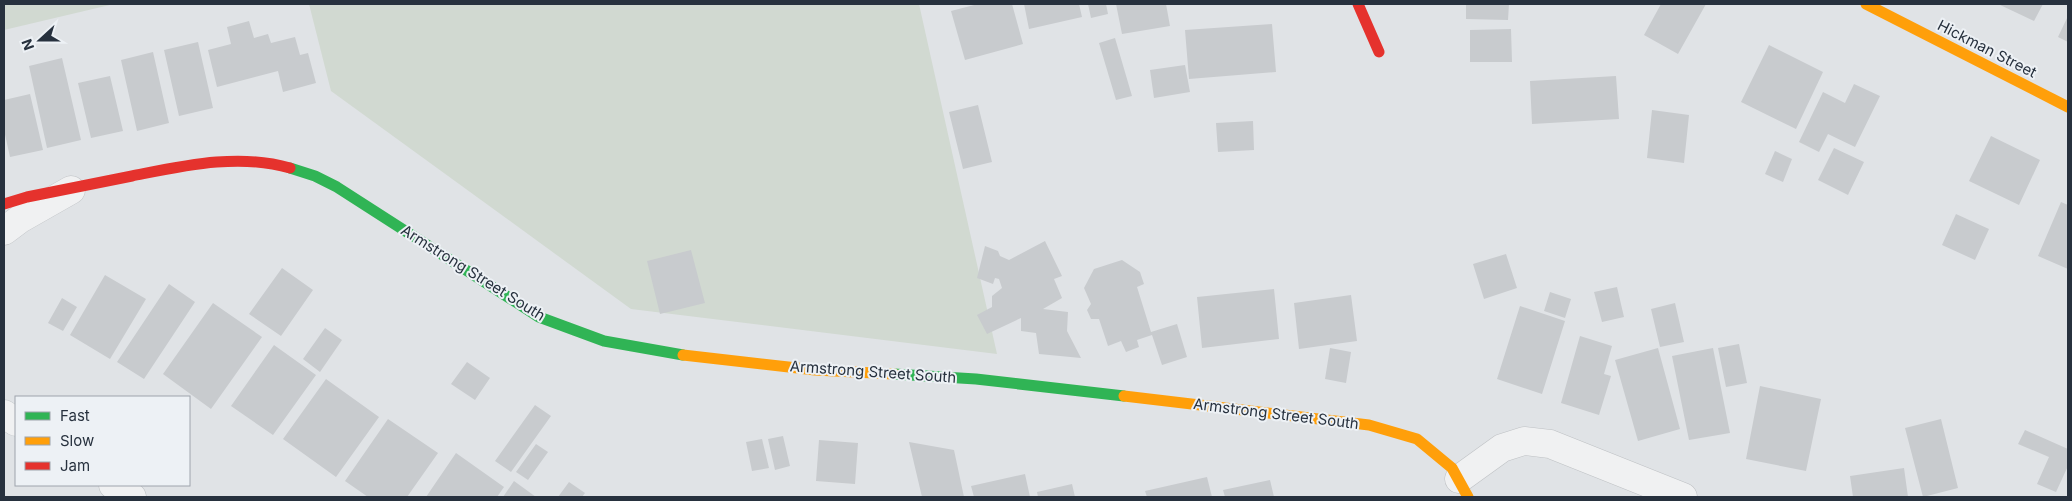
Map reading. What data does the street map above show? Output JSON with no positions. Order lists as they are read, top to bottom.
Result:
{
  "streets": {
    "street": ["Hickman Street", "Armstrong Street South"]
  },
  "legend": ["Fast", "Slow", "Jam"],
  "north": "left"
}
